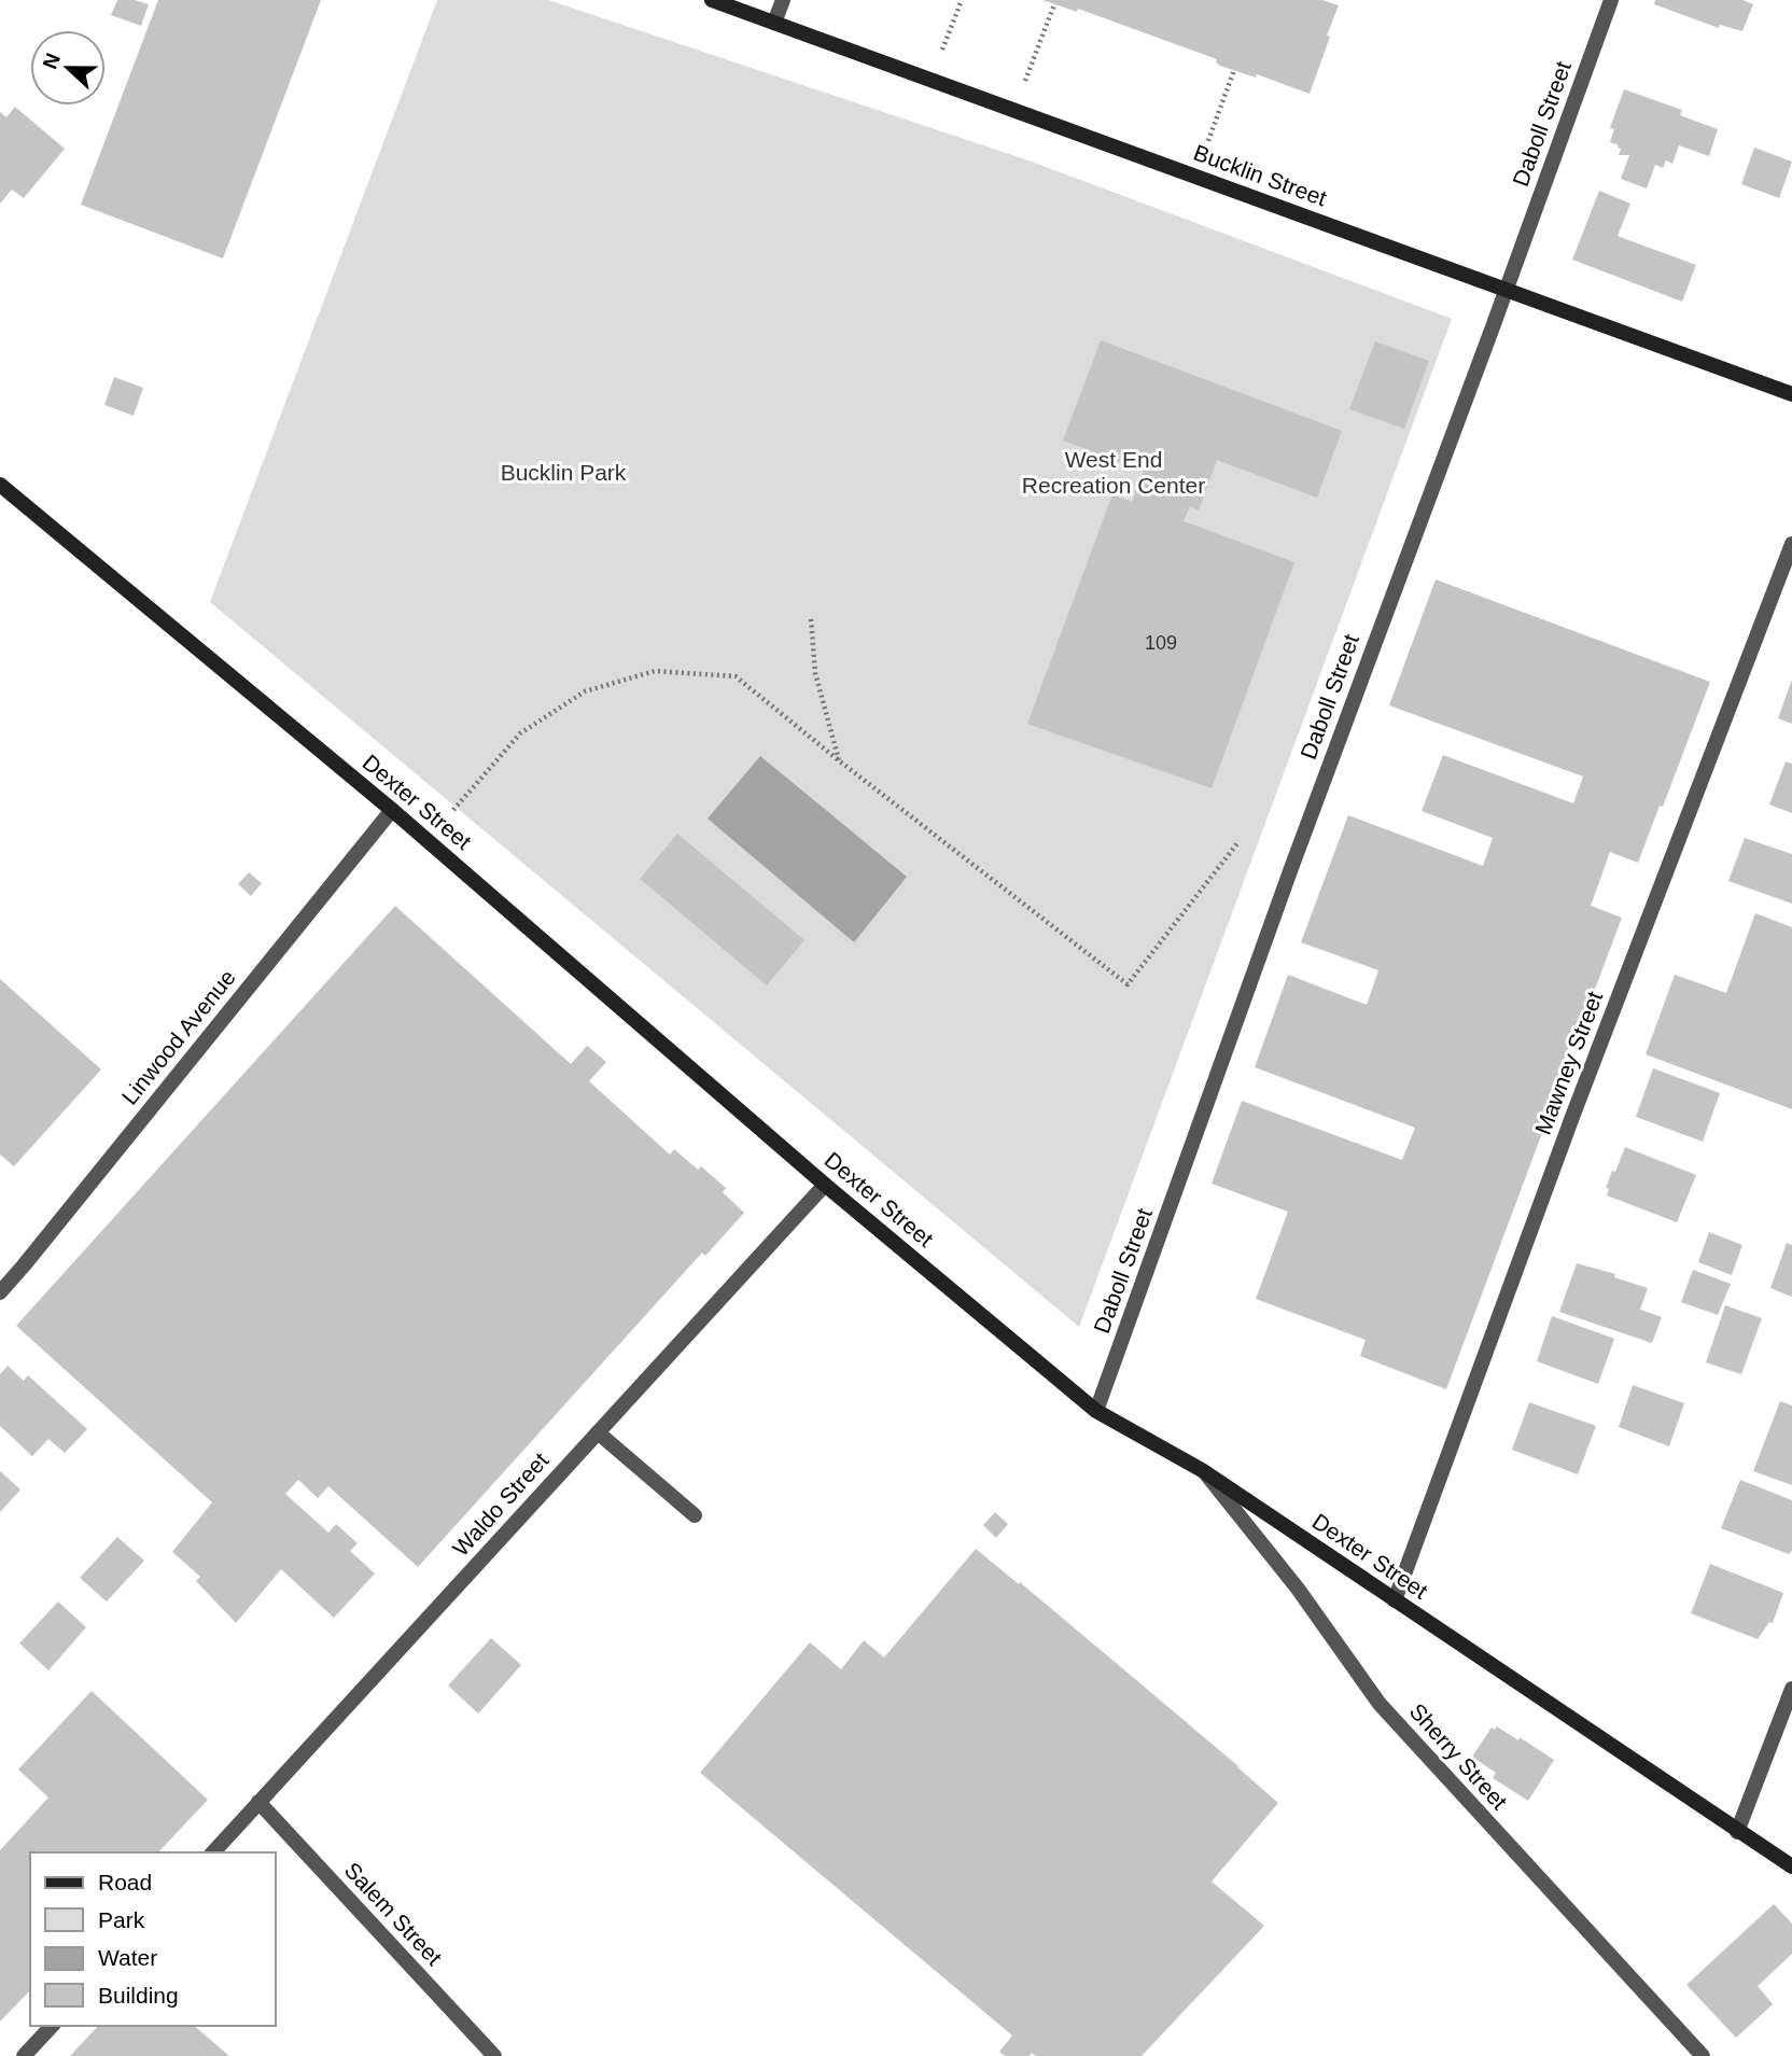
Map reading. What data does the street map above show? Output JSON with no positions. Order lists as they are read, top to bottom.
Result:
{
  "streets": {
    "street": [
      "Daboll Street",
      "Bucklin Street",
      "Dexter Street",
      "Linwood Avenue",
      "Mawney Street",
      "Waldo Street",
      "Sherry Street",
      "Salem Street"
    ]
  },
  "crossings": [
    ["Daboll Street", "Bucklin Street"],
    ["Daboll Street", "Dexter Street"],
    ["Dexter Street", "Linwood Avenue"],
    ["Dexter Street", "Mawney Street"],
    ["Dexter Street", "Waldo Street"],
    ["Dexter Street", "Sherry Street"],
    ["Waldo Street", "Salem Street"]
  ],
  "parks": ["West End Recreation Center", "Bucklin Park"],
  "house_numbers": ["109"],
  "legend": [
    "Road",
    "Park",
    "Water",
    "Building"
  ],
  "north": "left"
}
